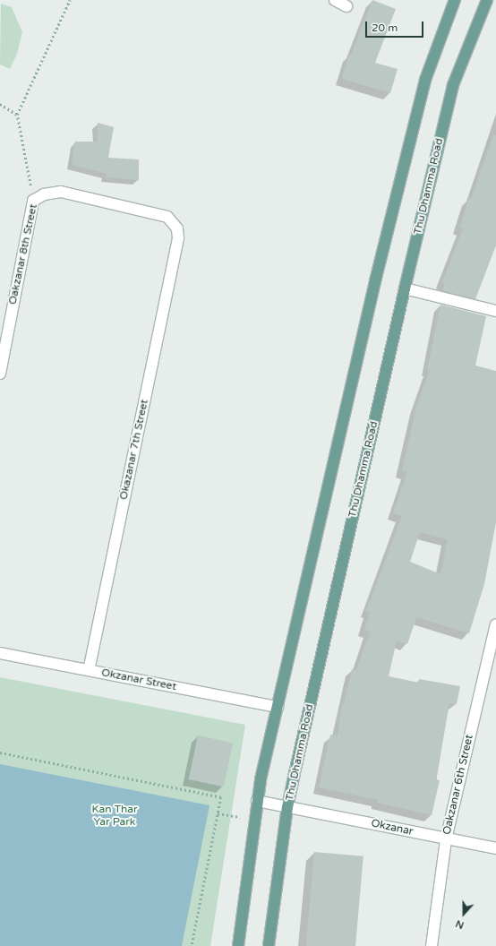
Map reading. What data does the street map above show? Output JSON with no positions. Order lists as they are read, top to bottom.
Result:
{
  "streets": {
    "main road": ["Thu Dhamma Road"],
    "street": [
      "Oakzanar 8th Street",
      "Okazanar 7th Street",
      "Okzanar Street",
      "Oakzanar 6th Street",
      "Okzanar"
    ]
  },
  "crossings": [
    ["Thu Dhamma Road", "Okzanar"],
    ["Oakzanar 8th Street", "Okazanar 7th Street"],
    ["Okazanar 7th Street", "Okzanar Street"],
    ["Oakzanar 6th Street", "Okzanar"]
  ],
  "parks": ["Kan Thar Yar Park"],
  "scale_bar": "20 m",
  "north": "bottom"
}
